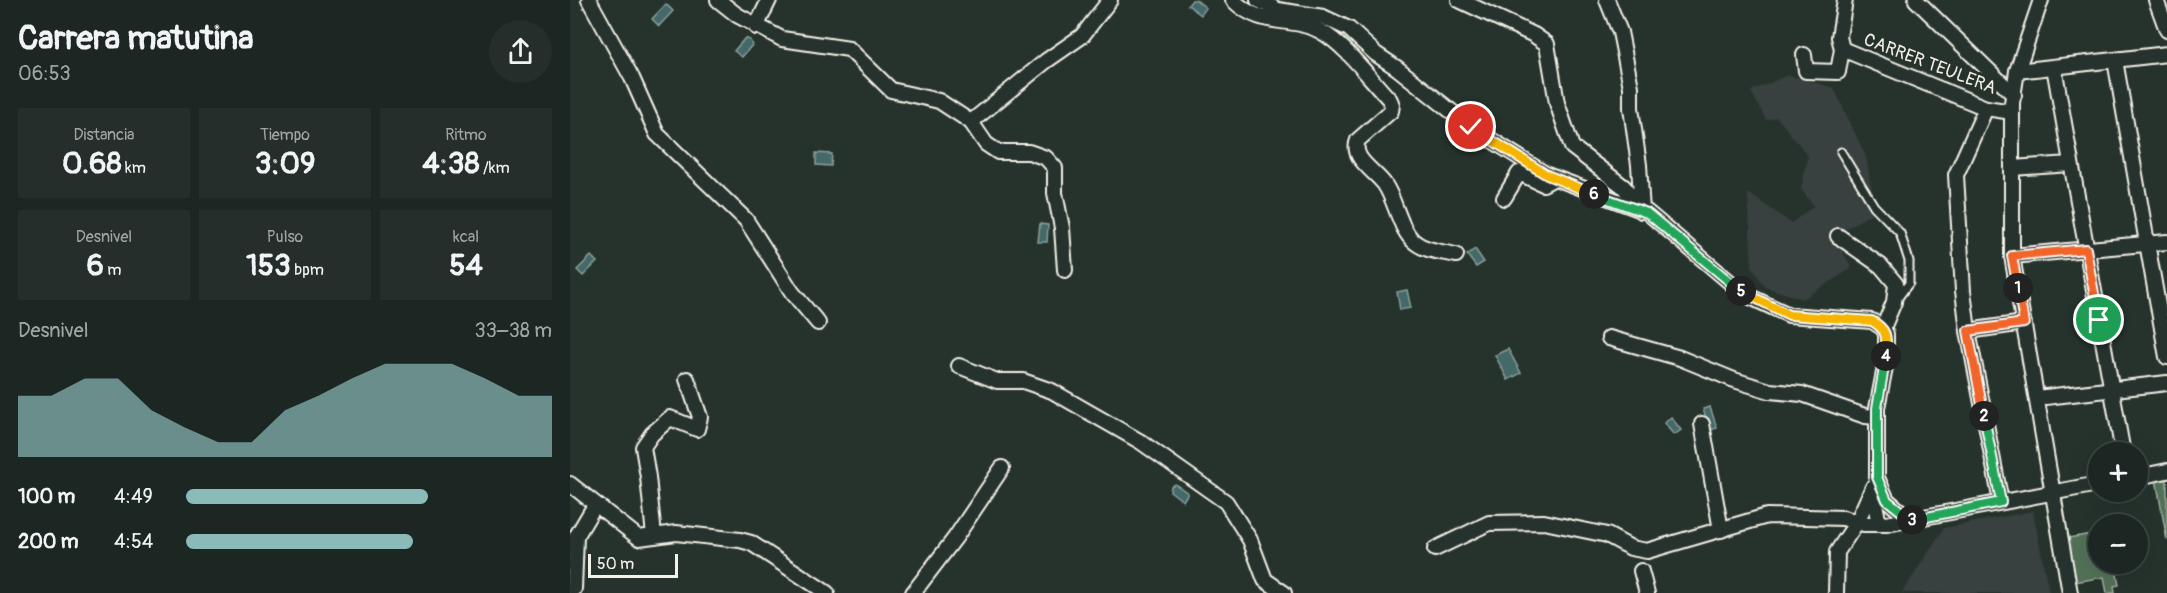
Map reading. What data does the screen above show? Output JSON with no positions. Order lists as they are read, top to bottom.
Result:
{
  "streets": {
    "street": ["CARRER TEULERA"]
  },
  "scale_bar": "50 m",
  "page": {
    "heading": ["Carrera matutina", "06:53"],
    "stats": [
      ["Distancia", "0.68 km"],
      ["Tiempo", "3:09"],
      ["Ritmo", "4:38 /km"],
      ["Desnivel", "6 m"],
      ["Pulso", "153 bpm"],
      ["kcal", "54"]
    ],
    "pins": [
      "6",
      "1",
      "5",
      "4",
      "2",
      "3"
    ],
    "chart": ["Desnivel", "33–38 m"],
    "map_buttons": ["+", "−"],
    "list": [
      {
        "name": "100 m",
        "note": "4:49"
      },
      {
        "name": "200 m",
        "note": "4:54"
      }
    ],
    "scale": "50 m"
  }
}
